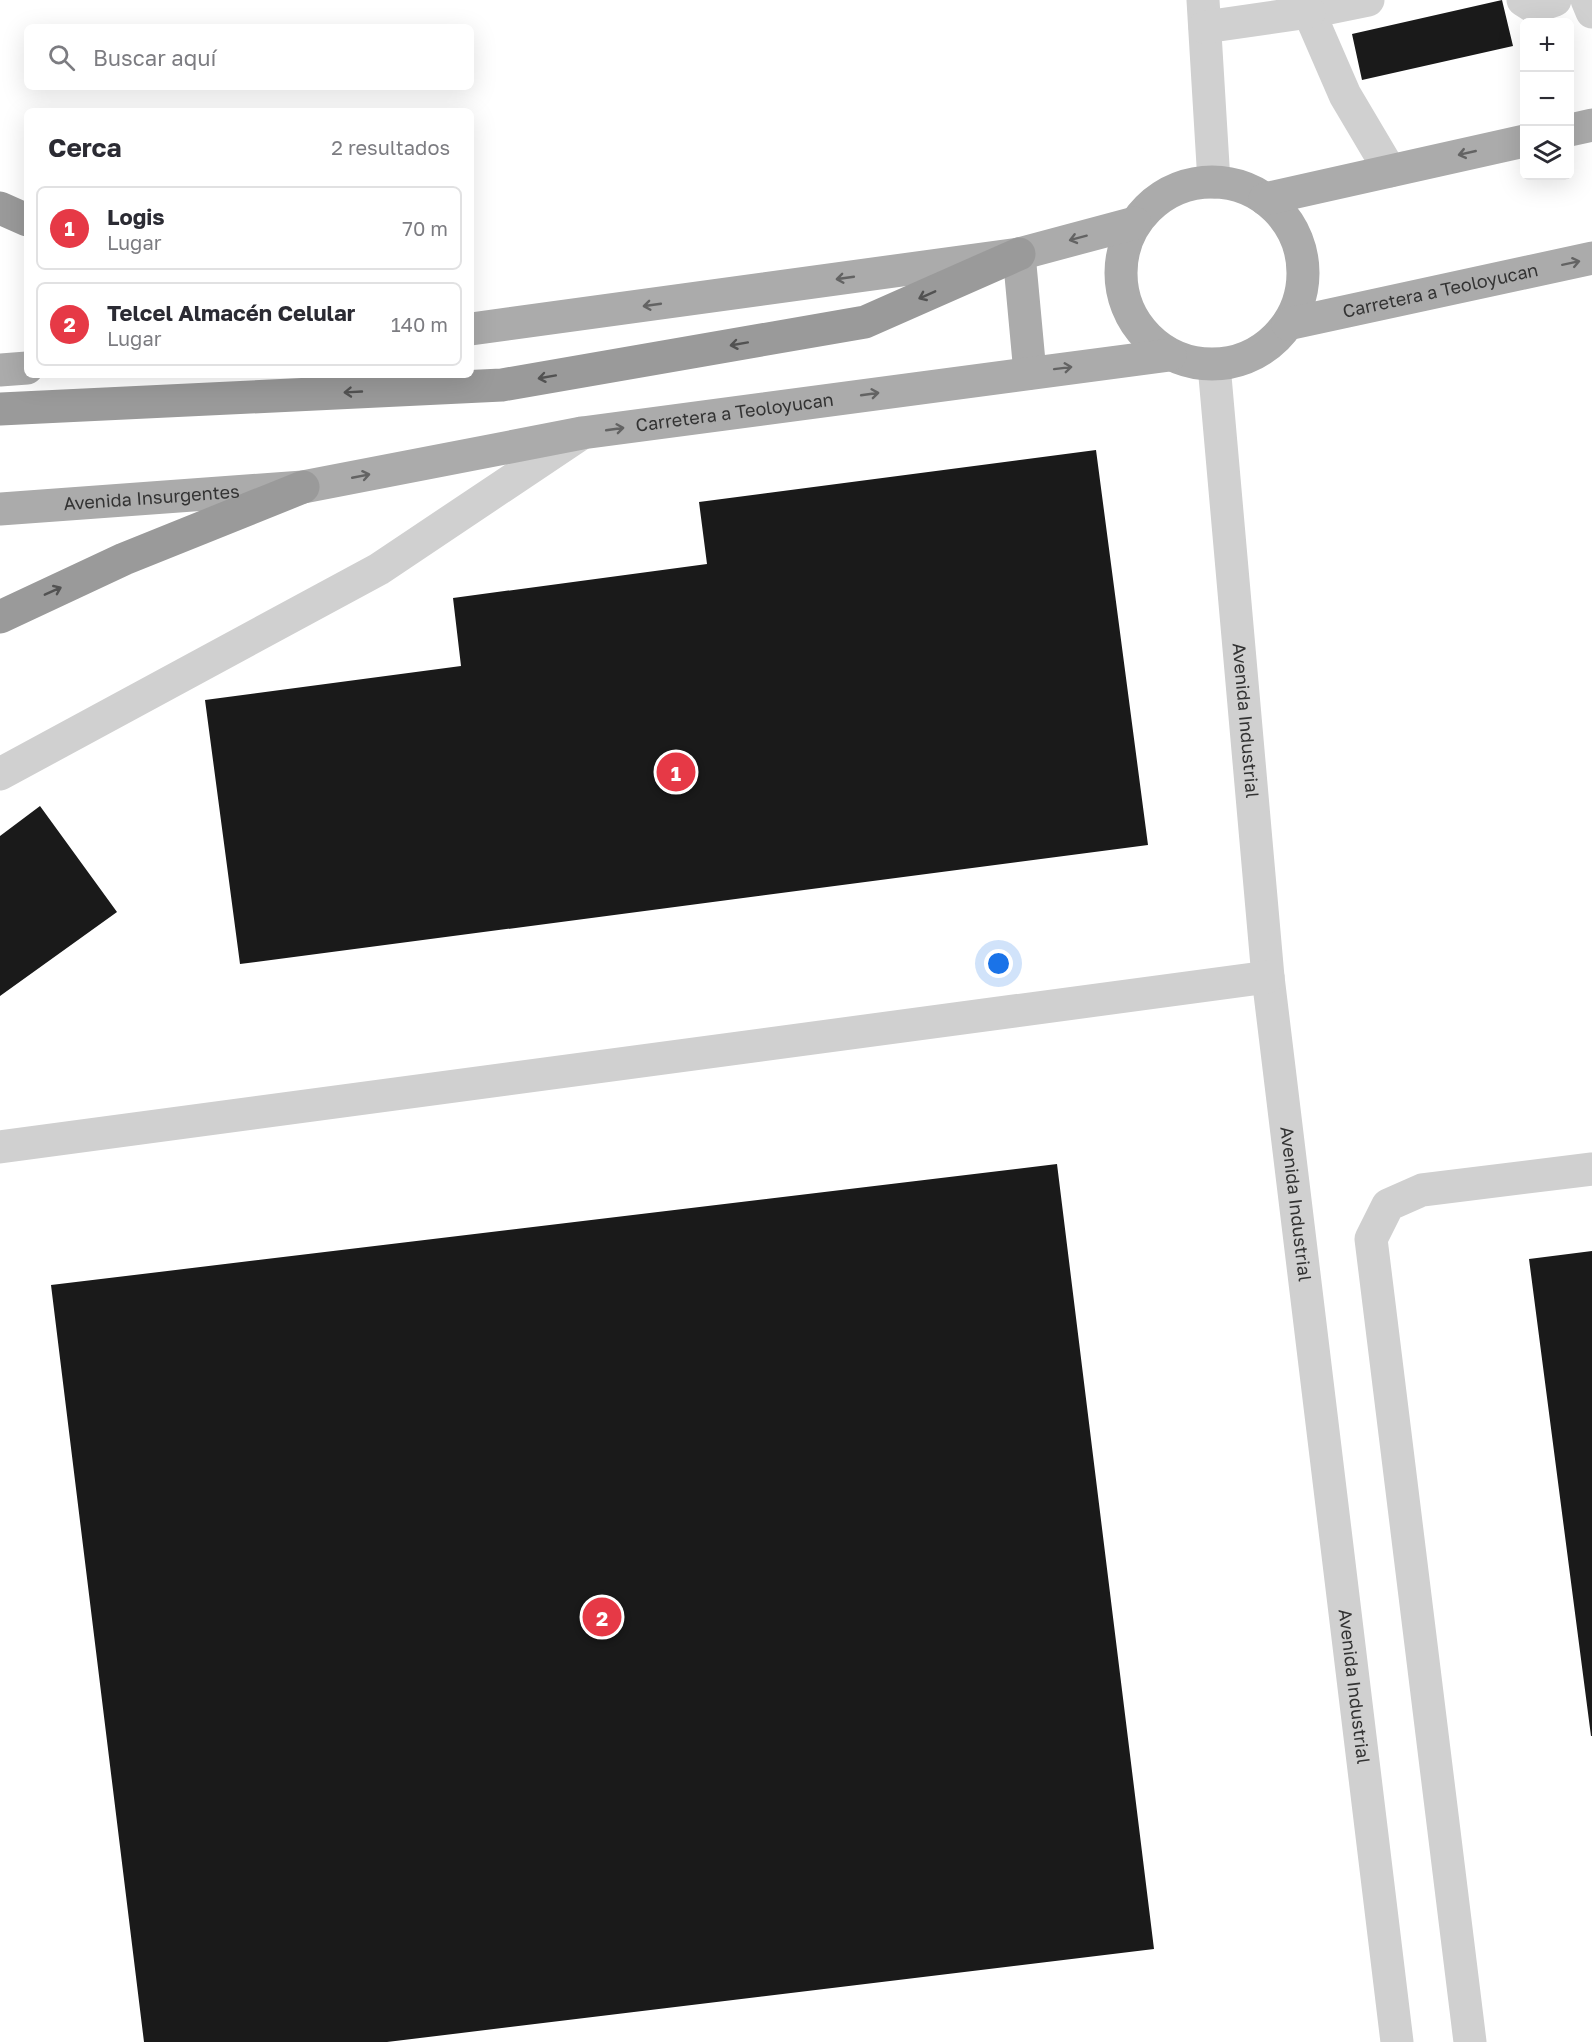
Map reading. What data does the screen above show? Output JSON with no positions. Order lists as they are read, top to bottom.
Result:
{
  "streets": {
    "main road": ["Carretera a Teoloyucan", "Avenida Insurgentes"],
    "street": ["Avenida Industrial"]
  },
  "crossings": [
    ["Carretera a Teoloyucan", "Avenida Insurgentes"],
    ["Carretera a Teoloyucan", "Avenida Industrial"]
  ],
  "page": {
    "map_buttons": ["+", "−"],
    "search": "Buscar aquí",
    "heading": ["Cerca", "2 resultados"],
    "list": [
      {
        "mark": "1",
        "name": "Logis",
        "note": "Lugar",
        "value": "70 m"
      },
      {
        "mark": "2",
        "name": "Telcel Almacén Celular",
        "note": "Lugar",
        "value": "140 m"
      }
    ],
    "pins": ["1", "2"]
  }
}
